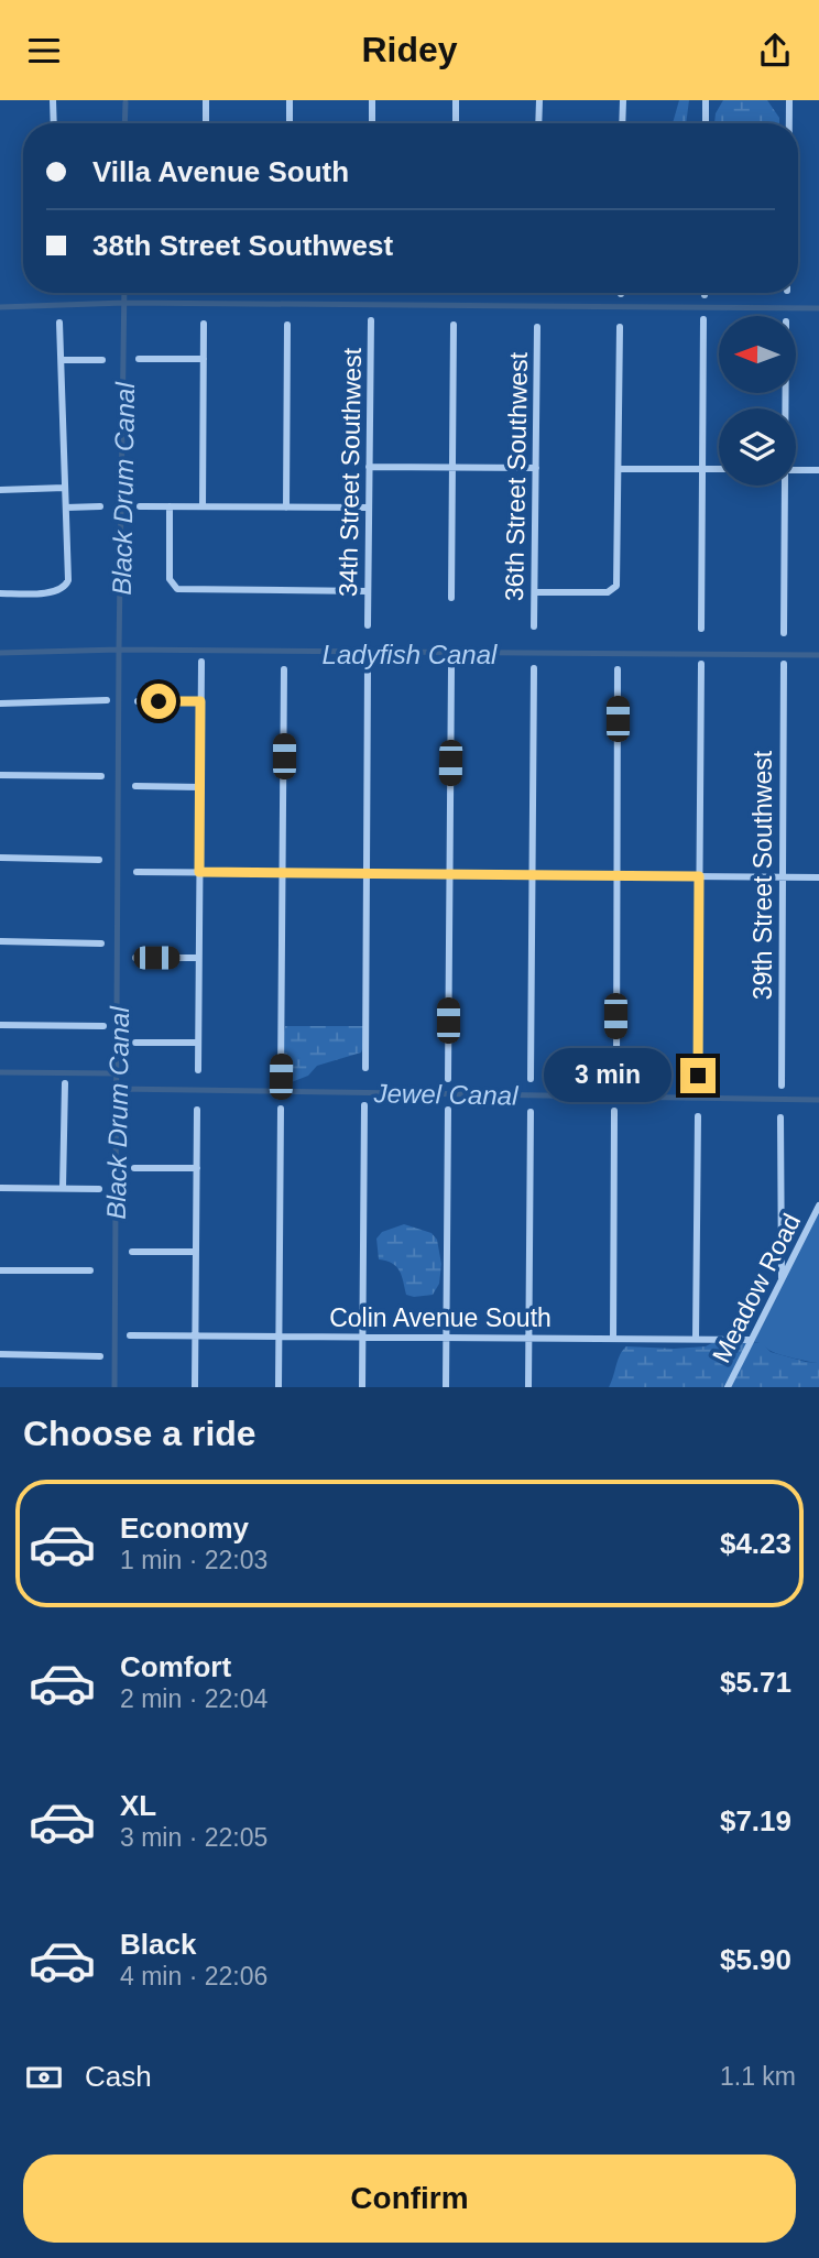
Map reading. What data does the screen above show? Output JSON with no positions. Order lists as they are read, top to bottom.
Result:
{
  "streets": {
    "street": [
      "34th Street Southwest",
      "36th Street Southwest",
      "39th Street Southwest",
      "Meadow Road",
      "Colin Avenue South"
    ]
  },
  "crossings": [
    ["Meadow Road", "Colin Avenue South"]
  ],
  "water": ["Black Drum Canal", "Ladyfish Canal", "Jewel Canal"],
  "north": "left",
  "page": {
    "header": "Ridey",
    "banner": ["Villa Avenue South", "38th Street Southwest"],
    "bubble": "3 min",
    "heading": "Choose a ride",
    "list": [
      {
        "name": "Economy",
        "note": "1 min · 22:03",
        "value": "$4.23"
      },
      {
        "name": "Comfort",
        "note": "2 min · 22:04",
        "value": "$5.71"
      },
      {
        "name": "XL",
        "note": "3 min · 22:05",
        "value": "$7.19"
      },
      {
        "name": "Black",
        "note": "4 min · 22:06",
        "value": "$5.90"
      }
    ],
    "pay": ["Cash", "1.1 km"],
    "buttons": "Confirm"
  }
}
